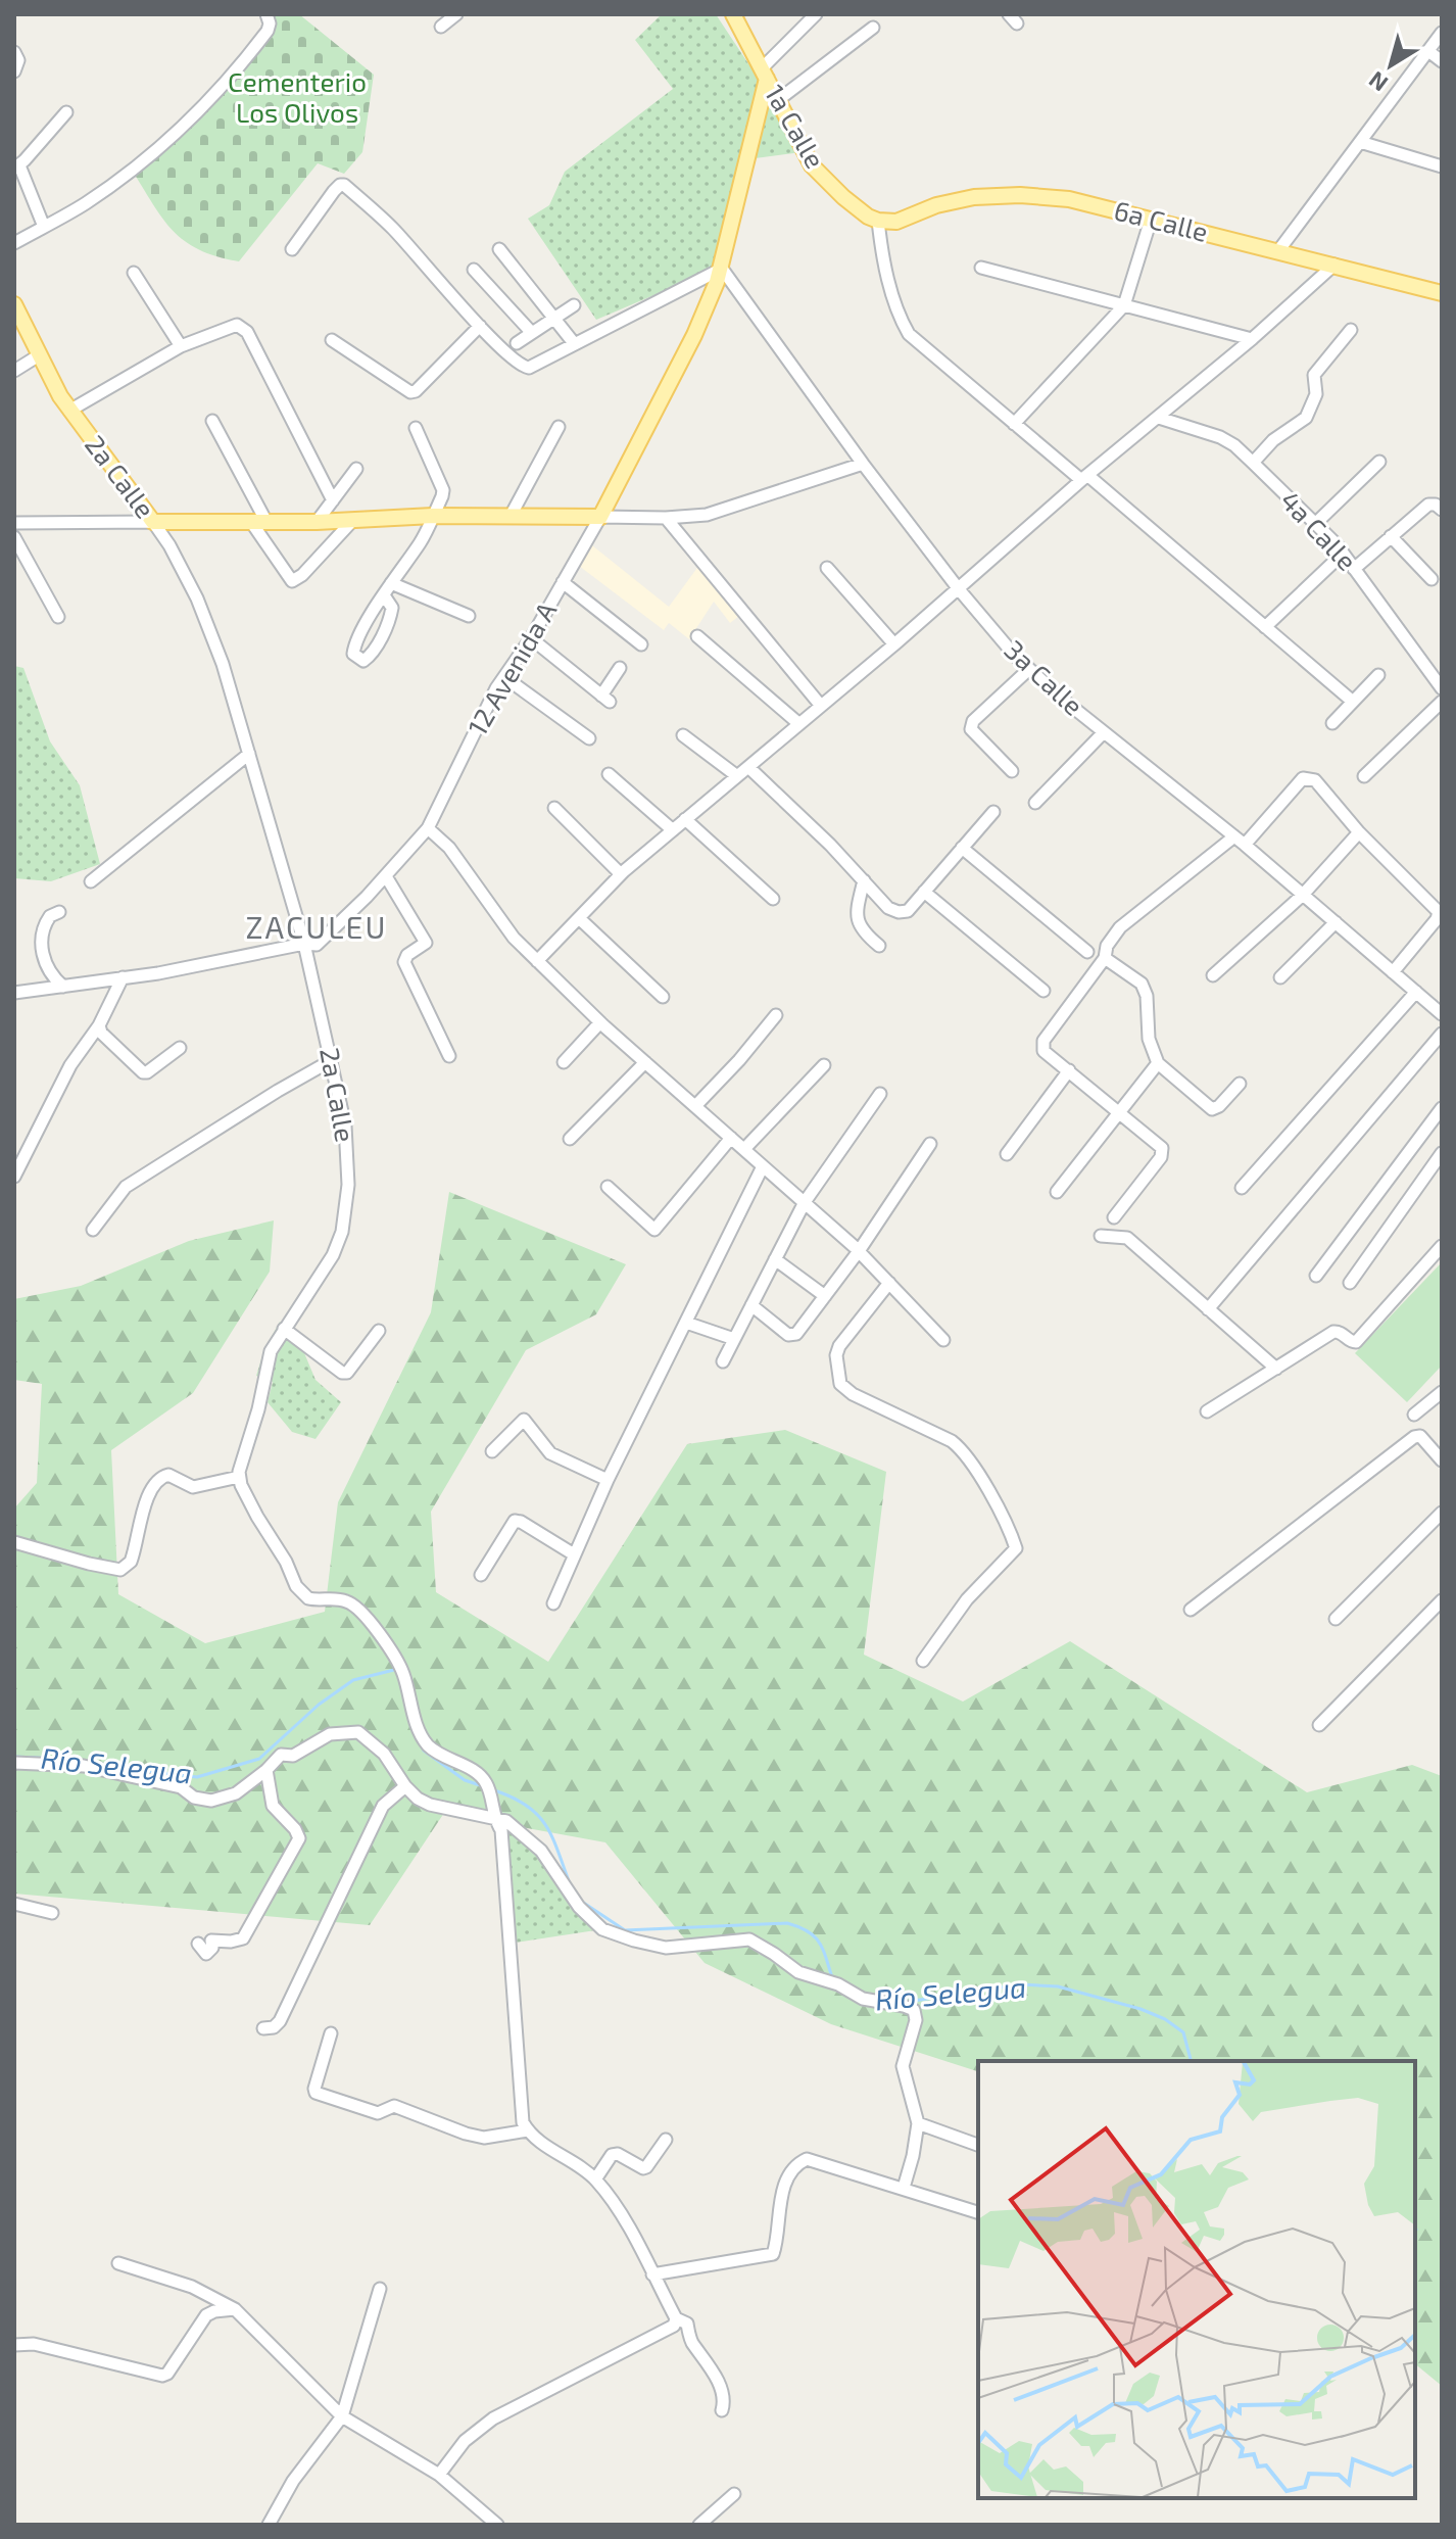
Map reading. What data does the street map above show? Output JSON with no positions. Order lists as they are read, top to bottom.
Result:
{
  "streets": {
    "main road": [
      "1a Calle",
      "6a Calle",
      "2a Calle",
      "12 Avenida A"
    ],
    "street": ["4a Calle", "3a Calle"]
  },
  "crossings": [
    ["1a Calle", "6a Calle"],
    ["1a Calle", "12 Avenida A"],
    ["2a Calle", "12 Avenida A"],
    ["12 Avenida A", "3a Calle"]
  ],
  "districts": ["ZACULEU"],
  "water": ["Río Selegua"],
  "parks": ["Cementerio Los Olivos"],
  "north": "bottom left"
}
